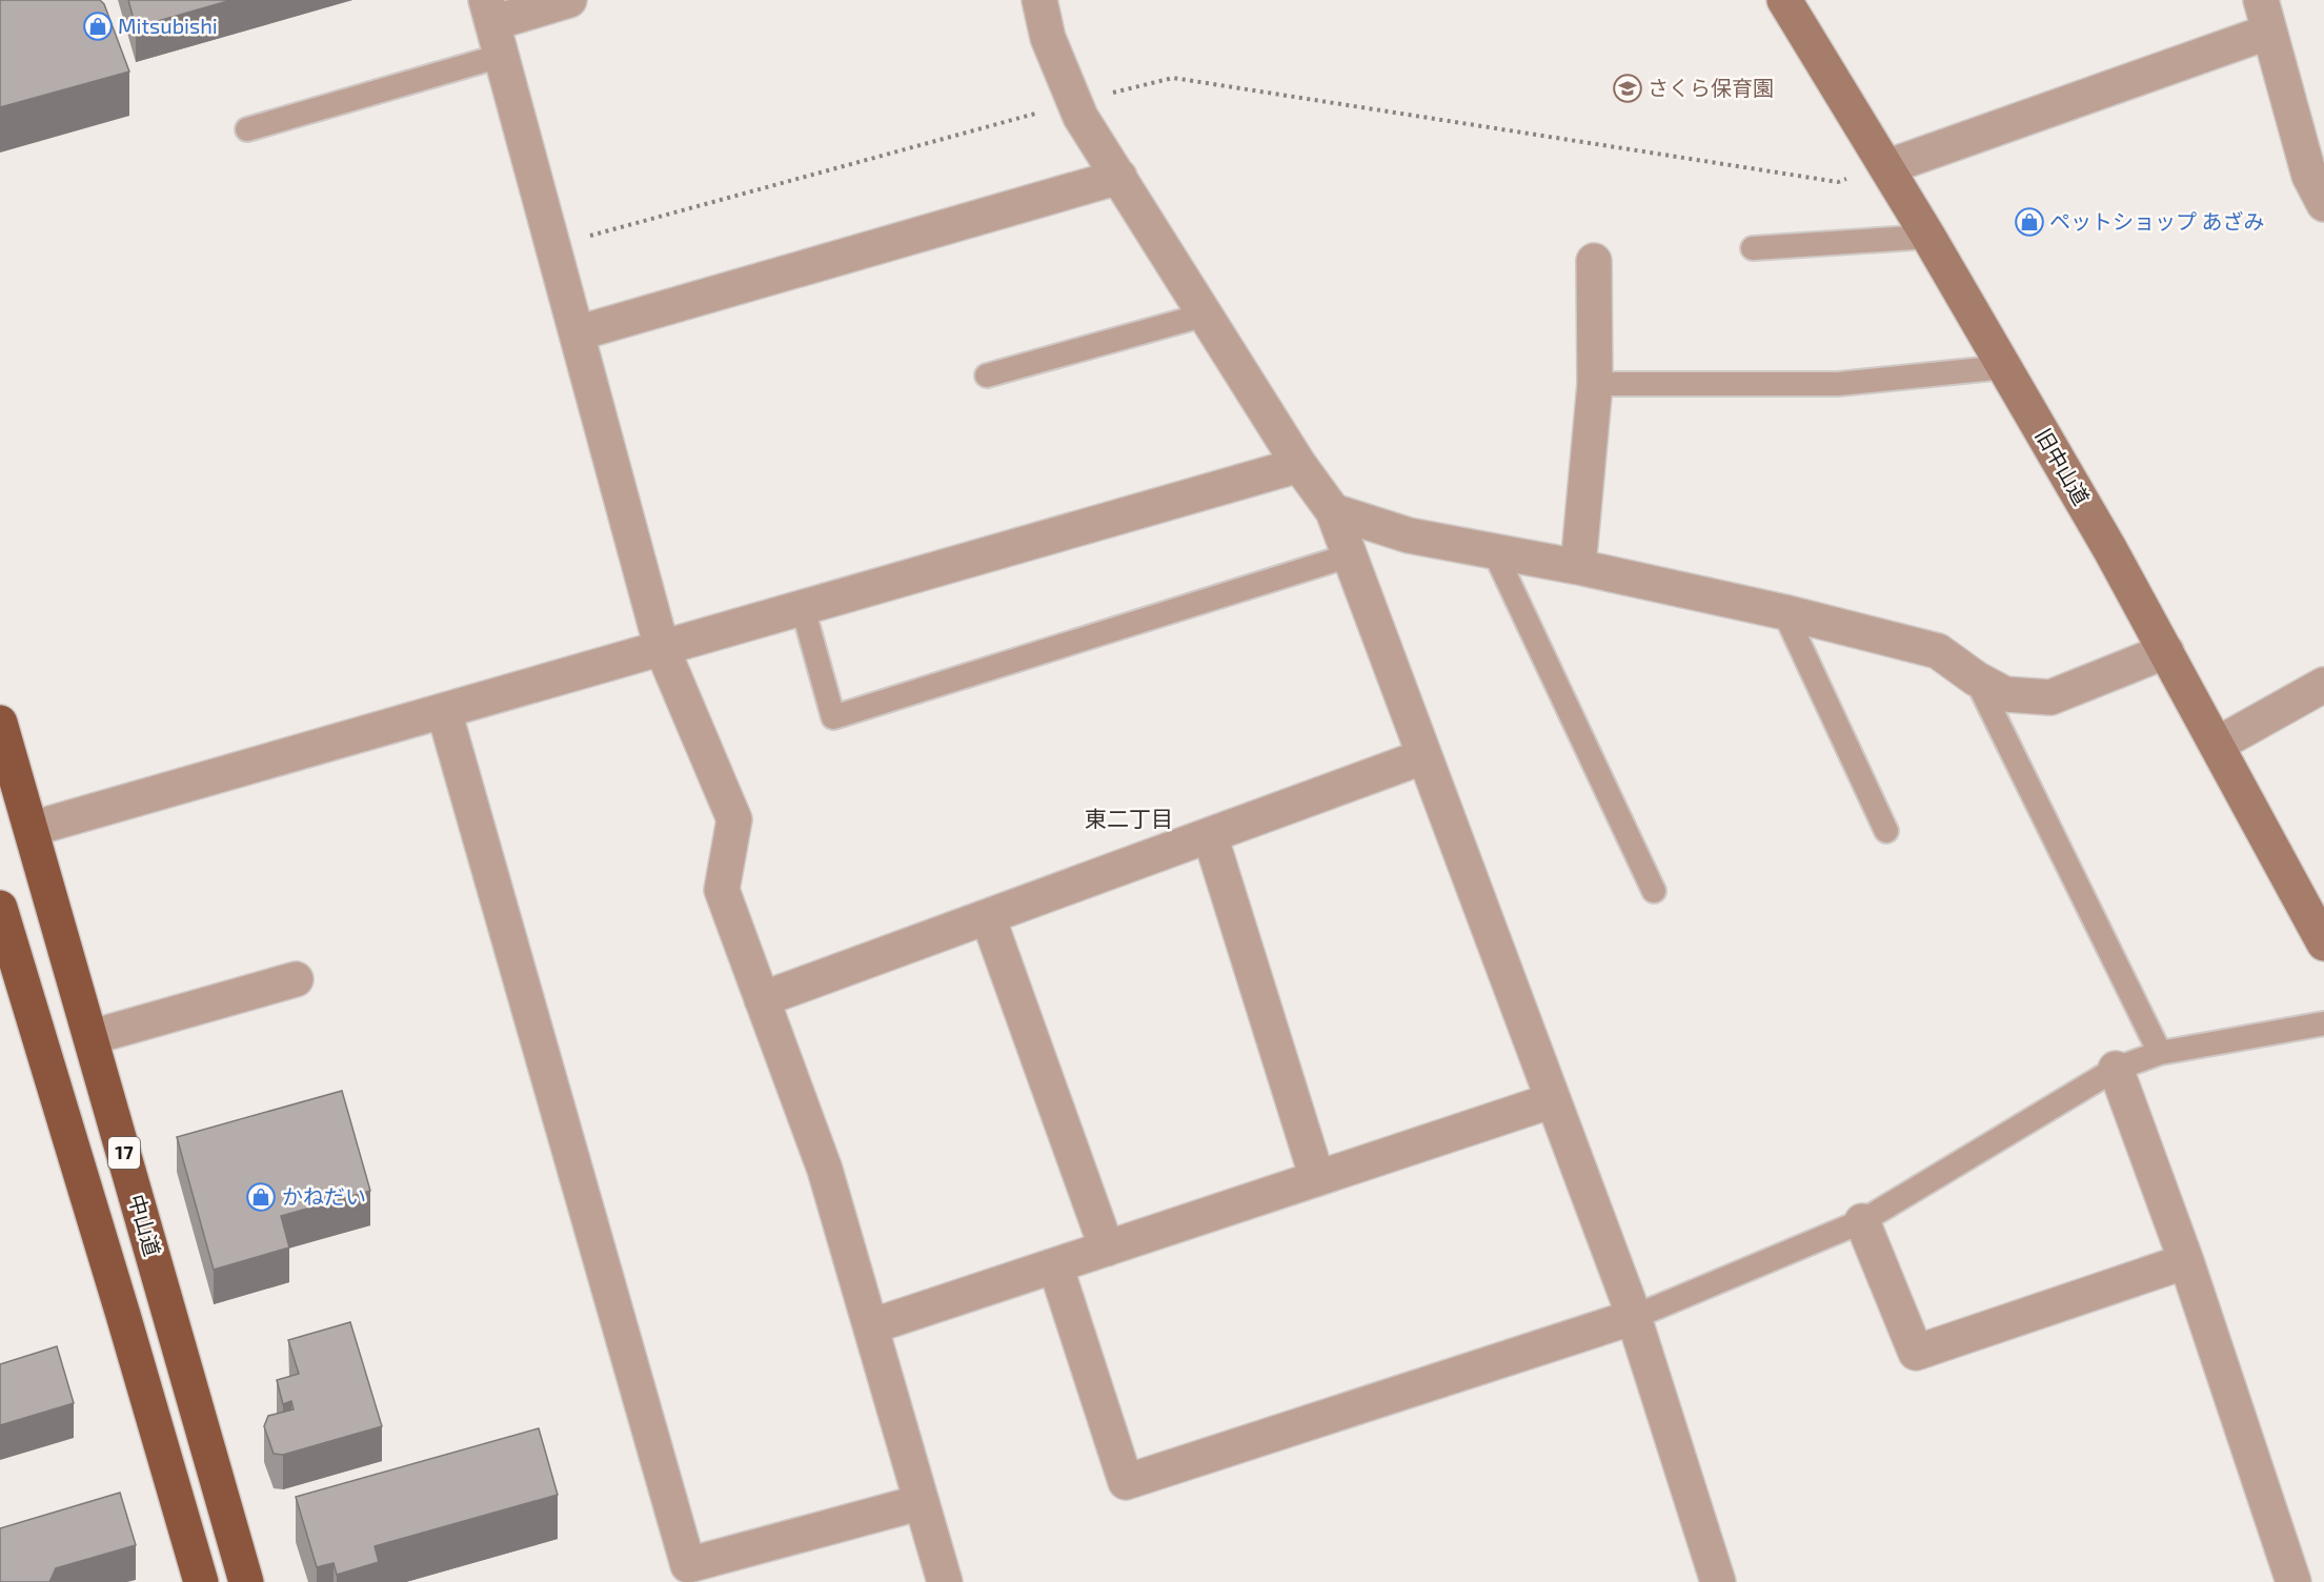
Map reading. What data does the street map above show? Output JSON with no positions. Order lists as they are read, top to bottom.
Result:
{
  "streets": {
    "highway": ["17", "中山道"],
    "main road": ["旧中山道"]
  },
  "districts": ["東二丁目"],
  "places": {
    "shop": ["Mitsubishi", "ペットショップ あざみ", "かねだい"],
    "school or university": ["さくら保育園"]
  }
}
